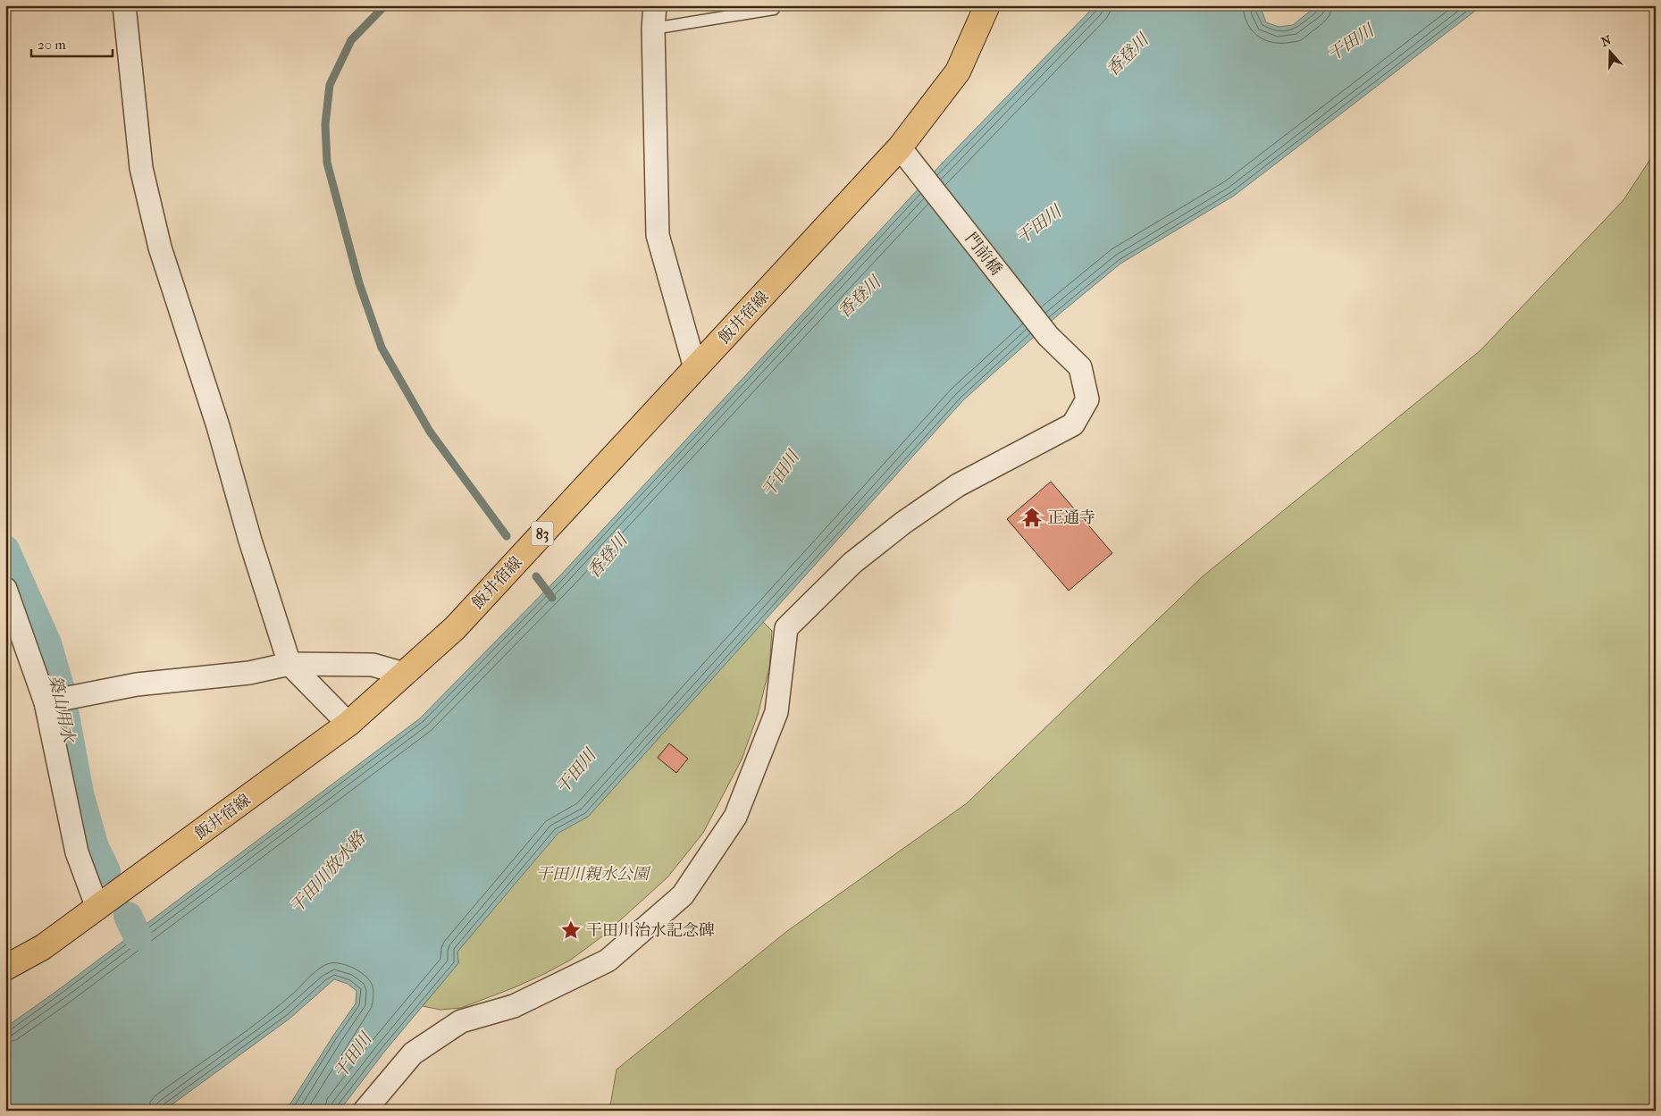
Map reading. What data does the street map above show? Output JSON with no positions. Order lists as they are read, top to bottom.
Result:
{
  "streets": {
    "main road": ["飯井宿線", "83"],
    "street": ["門前橋"]
  },
  "crossings": [
    ["門前橋", "飯井宿線"]
  ],
  "water": [
    "干田川",
    "香登川",
    "築山用水",
    "干田川放水路"
  ],
  "parks": ["干田川親水公園"],
  "places": {
    "temple": ["正通寺"],
    "place": ["干田川治水記念碑"]
  },
  "scale_bar": "20 m",
  "north": "top"
}
